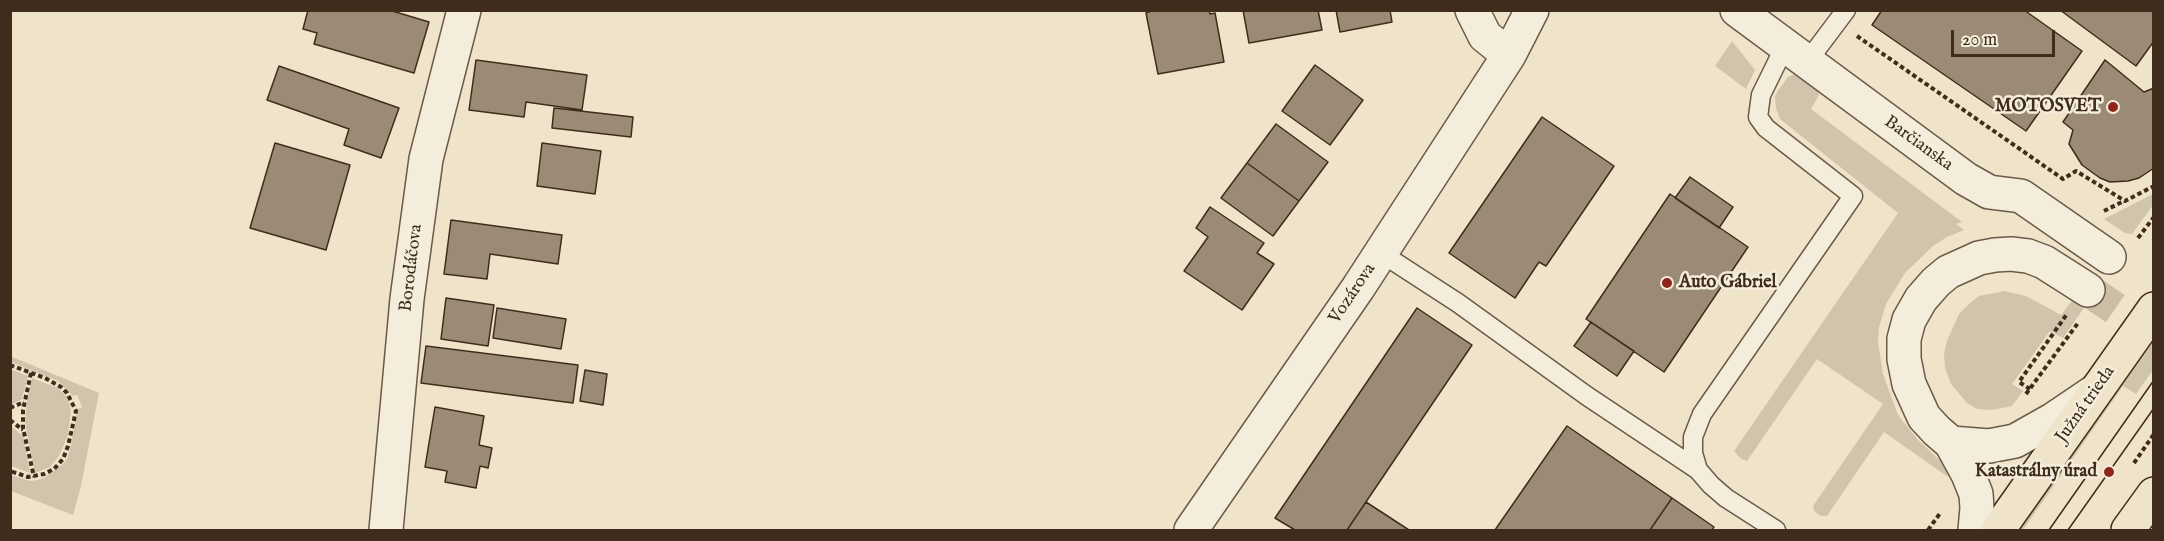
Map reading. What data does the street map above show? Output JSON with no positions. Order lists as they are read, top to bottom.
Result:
{
  "streets": {
    "main road": ["Južná trieda"],
    "street": ["Barčianska", "Borodáčova", "Vozárova"]
  },
  "places": ["MOTOSVET", "Auto Gábriel", "Katastrálny úrad"],
  "scale_bar": "20 m"
}
